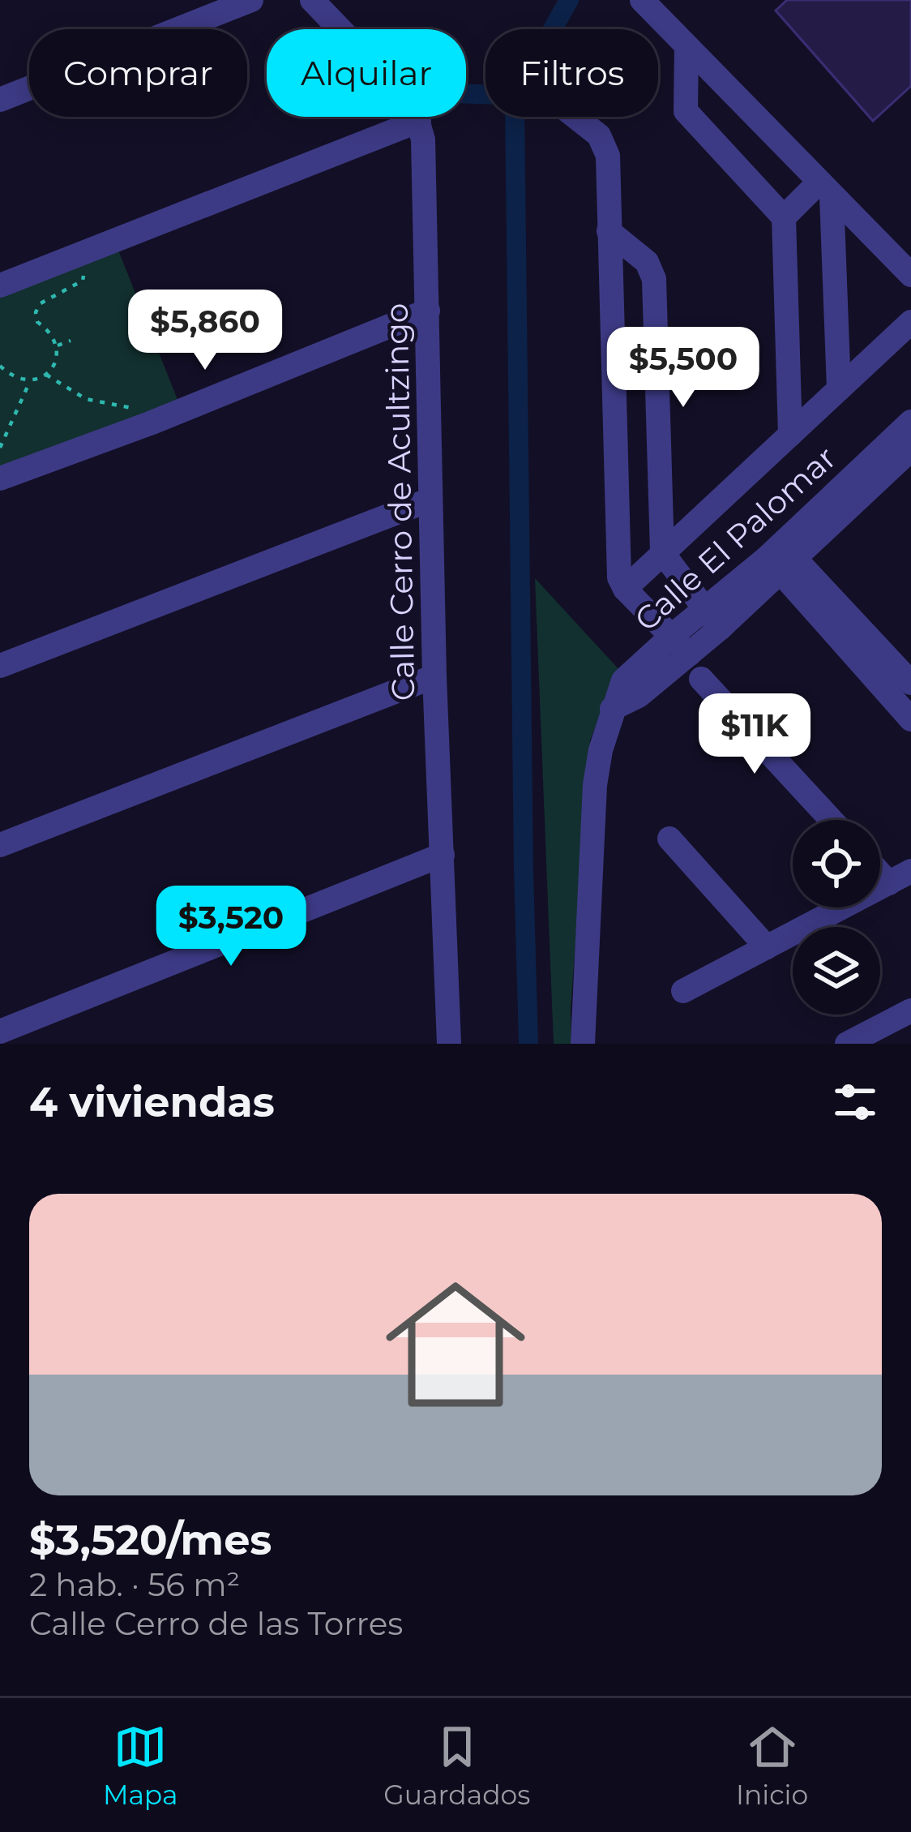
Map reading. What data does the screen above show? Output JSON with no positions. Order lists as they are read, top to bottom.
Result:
{
  "streets": {
    "street": ["Calle Cerro de Acultzingo", "Calle El Palomar"]
  },
  "page": {
    "chip": ["Comprar", "Alquilar", "Filtros"],
    "price": [
      "$5,860",
      "$5,500",
      "$11K",
      "$3,520"
    ],
    "heading": "4 viviendas",
    "list": [
      {
        "name": "$3,520/mes",
        "note": "2 hab. · 56 m² · Calle Cerro de las Torres"
      }
    ],
    "tabs": ["Mapa", "Guardados", "Inicio"]
  }
}
